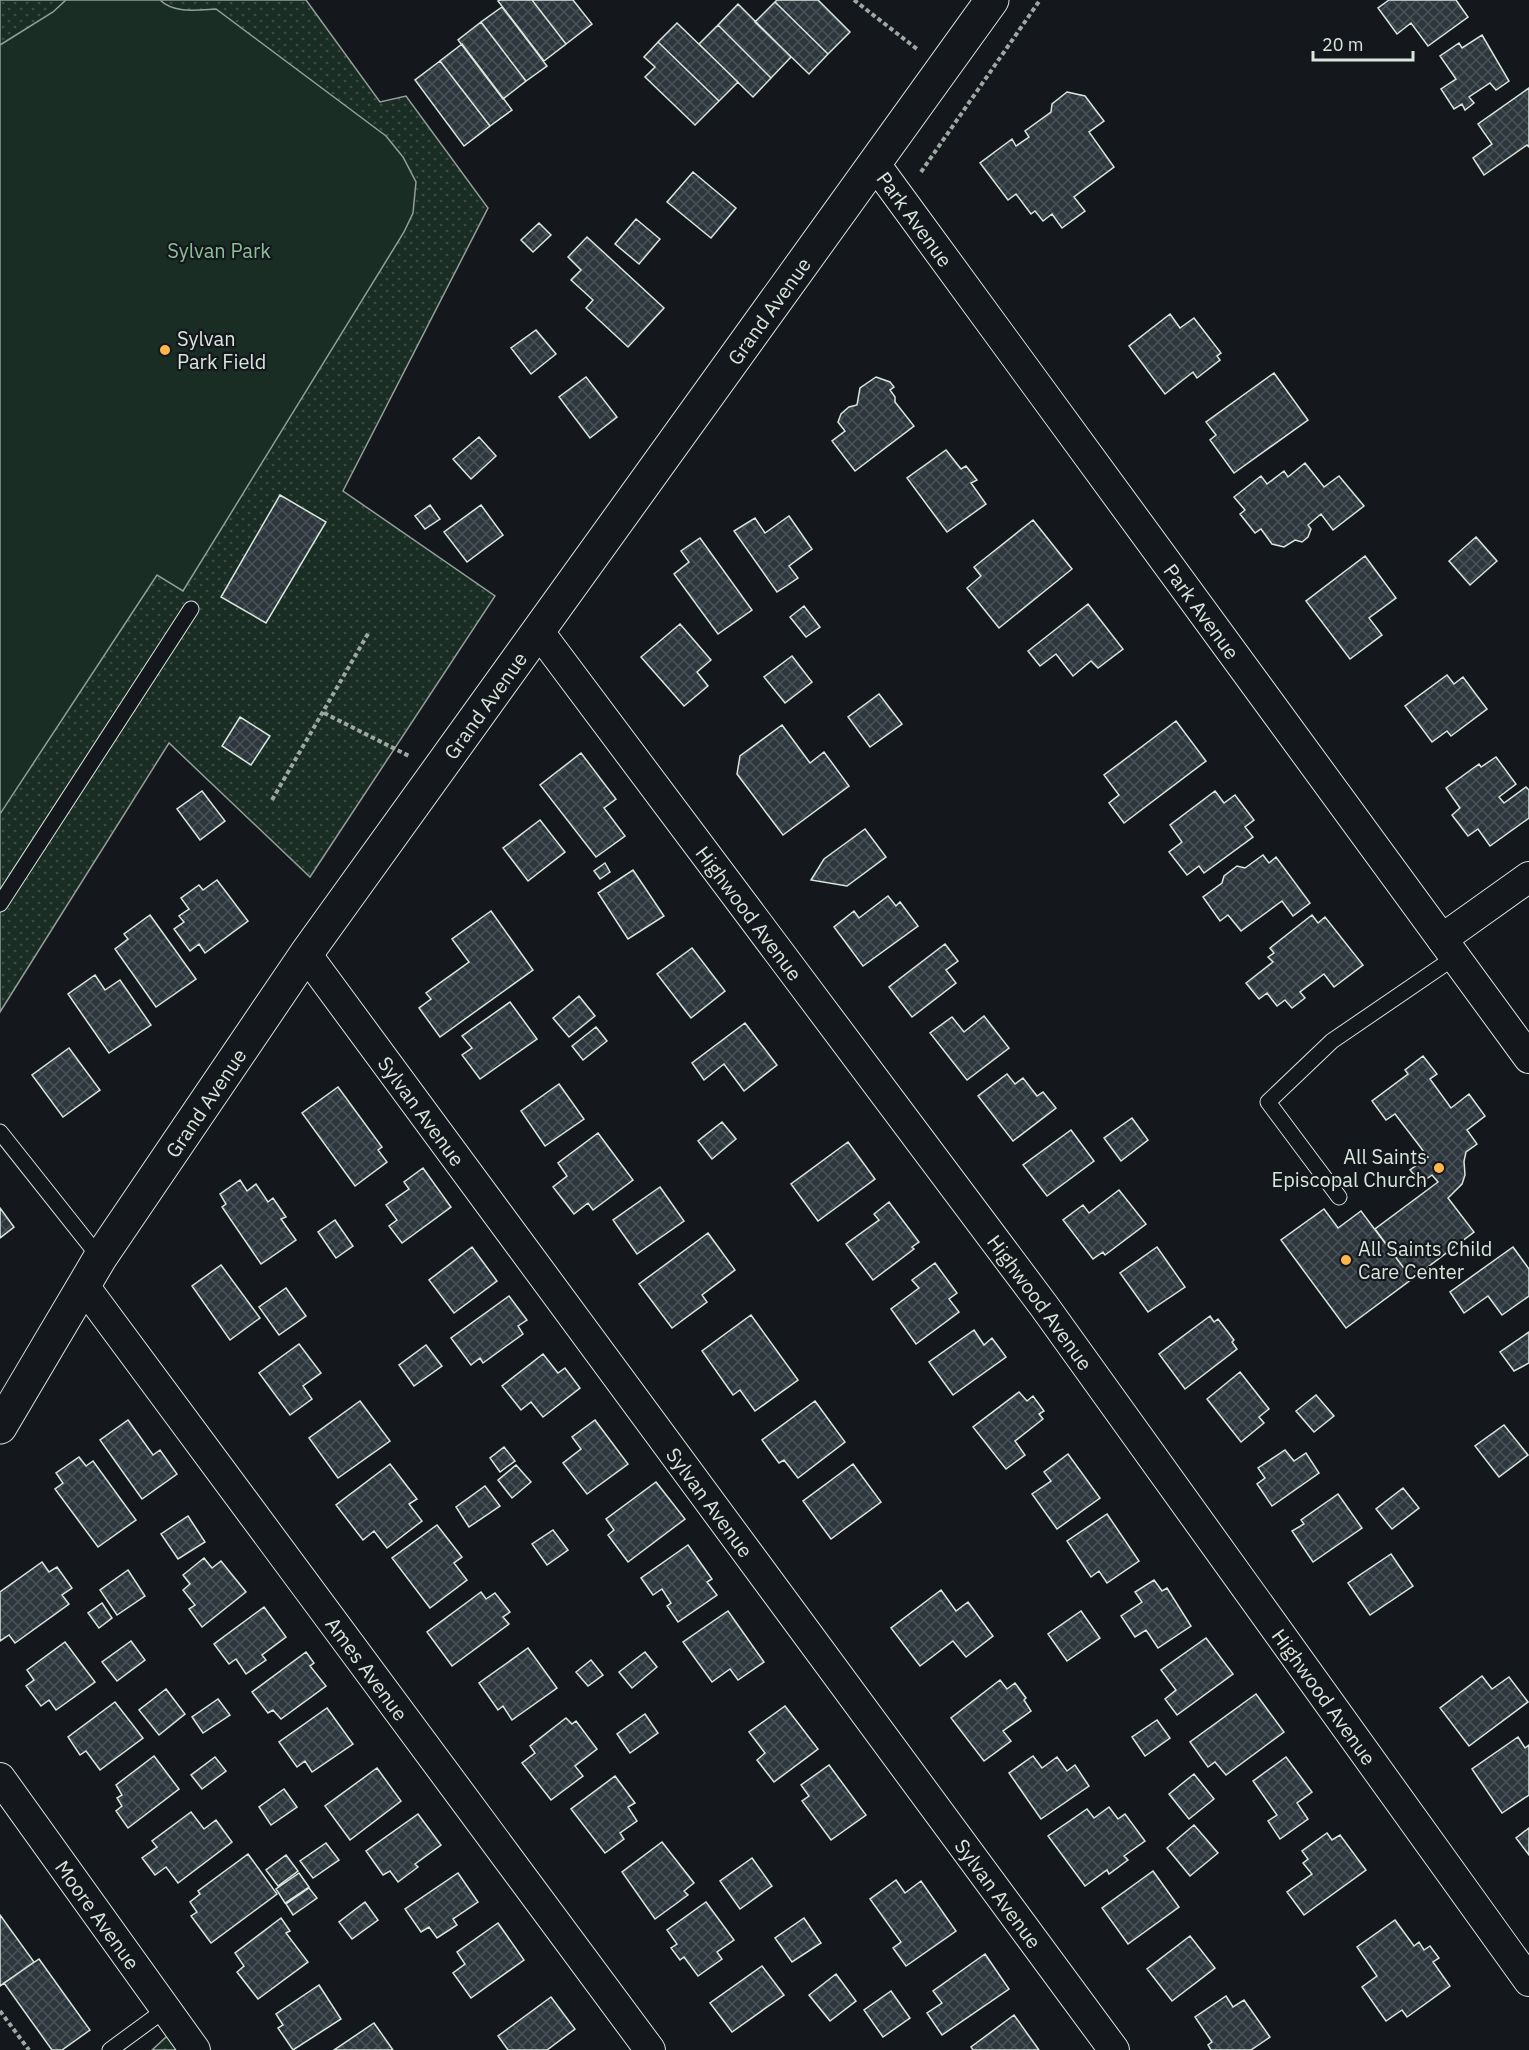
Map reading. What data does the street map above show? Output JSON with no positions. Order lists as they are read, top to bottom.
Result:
{
  "streets": {
    "main road": ["Grand Avenue"],
    "street": [
      "Park Avenue",
      "Highwood Avenue",
      "Sylvan Avenue",
      "Ames Avenue",
      "Moore Avenue"
    ]
  },
  "crossings": [
    ["Park Avenue", "Grand Avenue"],
    ["Grand Avenue", "Highwood Avenue"],
    ["Grand Avenue", "Sylvan Avenue"],
    ["Grand Avenue", "Ames Avenue"]
  ],
  "parks": ["Sylvan Park"],
  "places": ["Sylvan Park Field", "All Saints Episcopal Church", "All Saints Child Care Center"],
  "scale_bar": "20 m"
}
